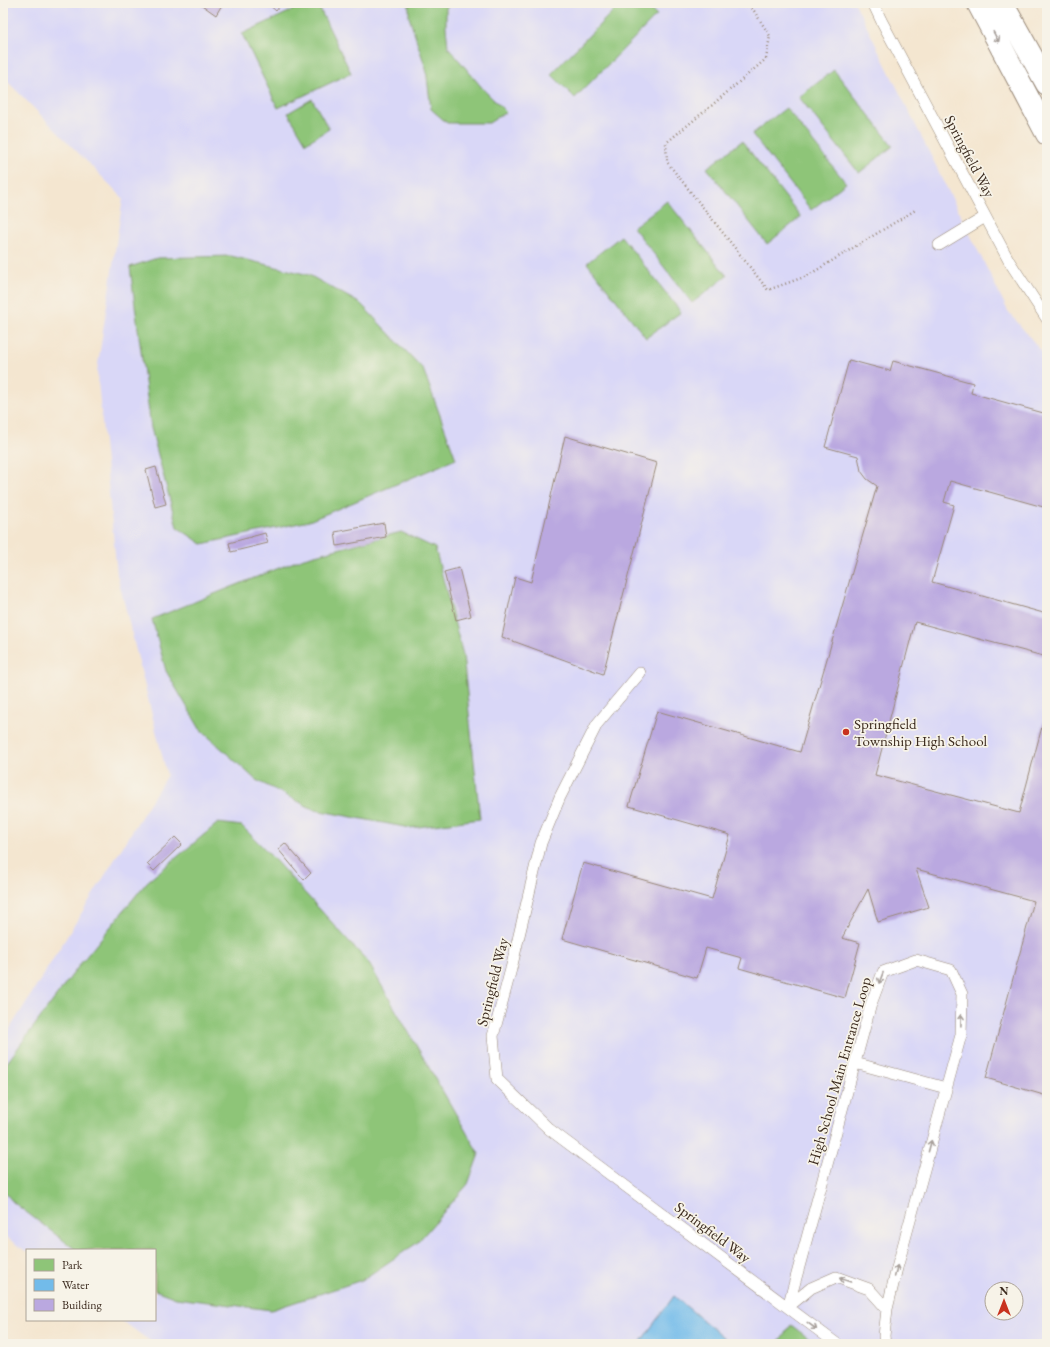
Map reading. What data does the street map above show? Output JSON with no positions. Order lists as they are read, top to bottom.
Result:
{
  "streets": {
    "lane": ["Springfield Way", "High School Main Entrance Loop"]
  },
  "crossings": [
    ["Springfield Way", "High School Main Entrance Loop"]
  ],
  "places": ["Springfield Township High School"],
  "legend": ["Park", "Water", "Building"],
  "north": "top"
}
